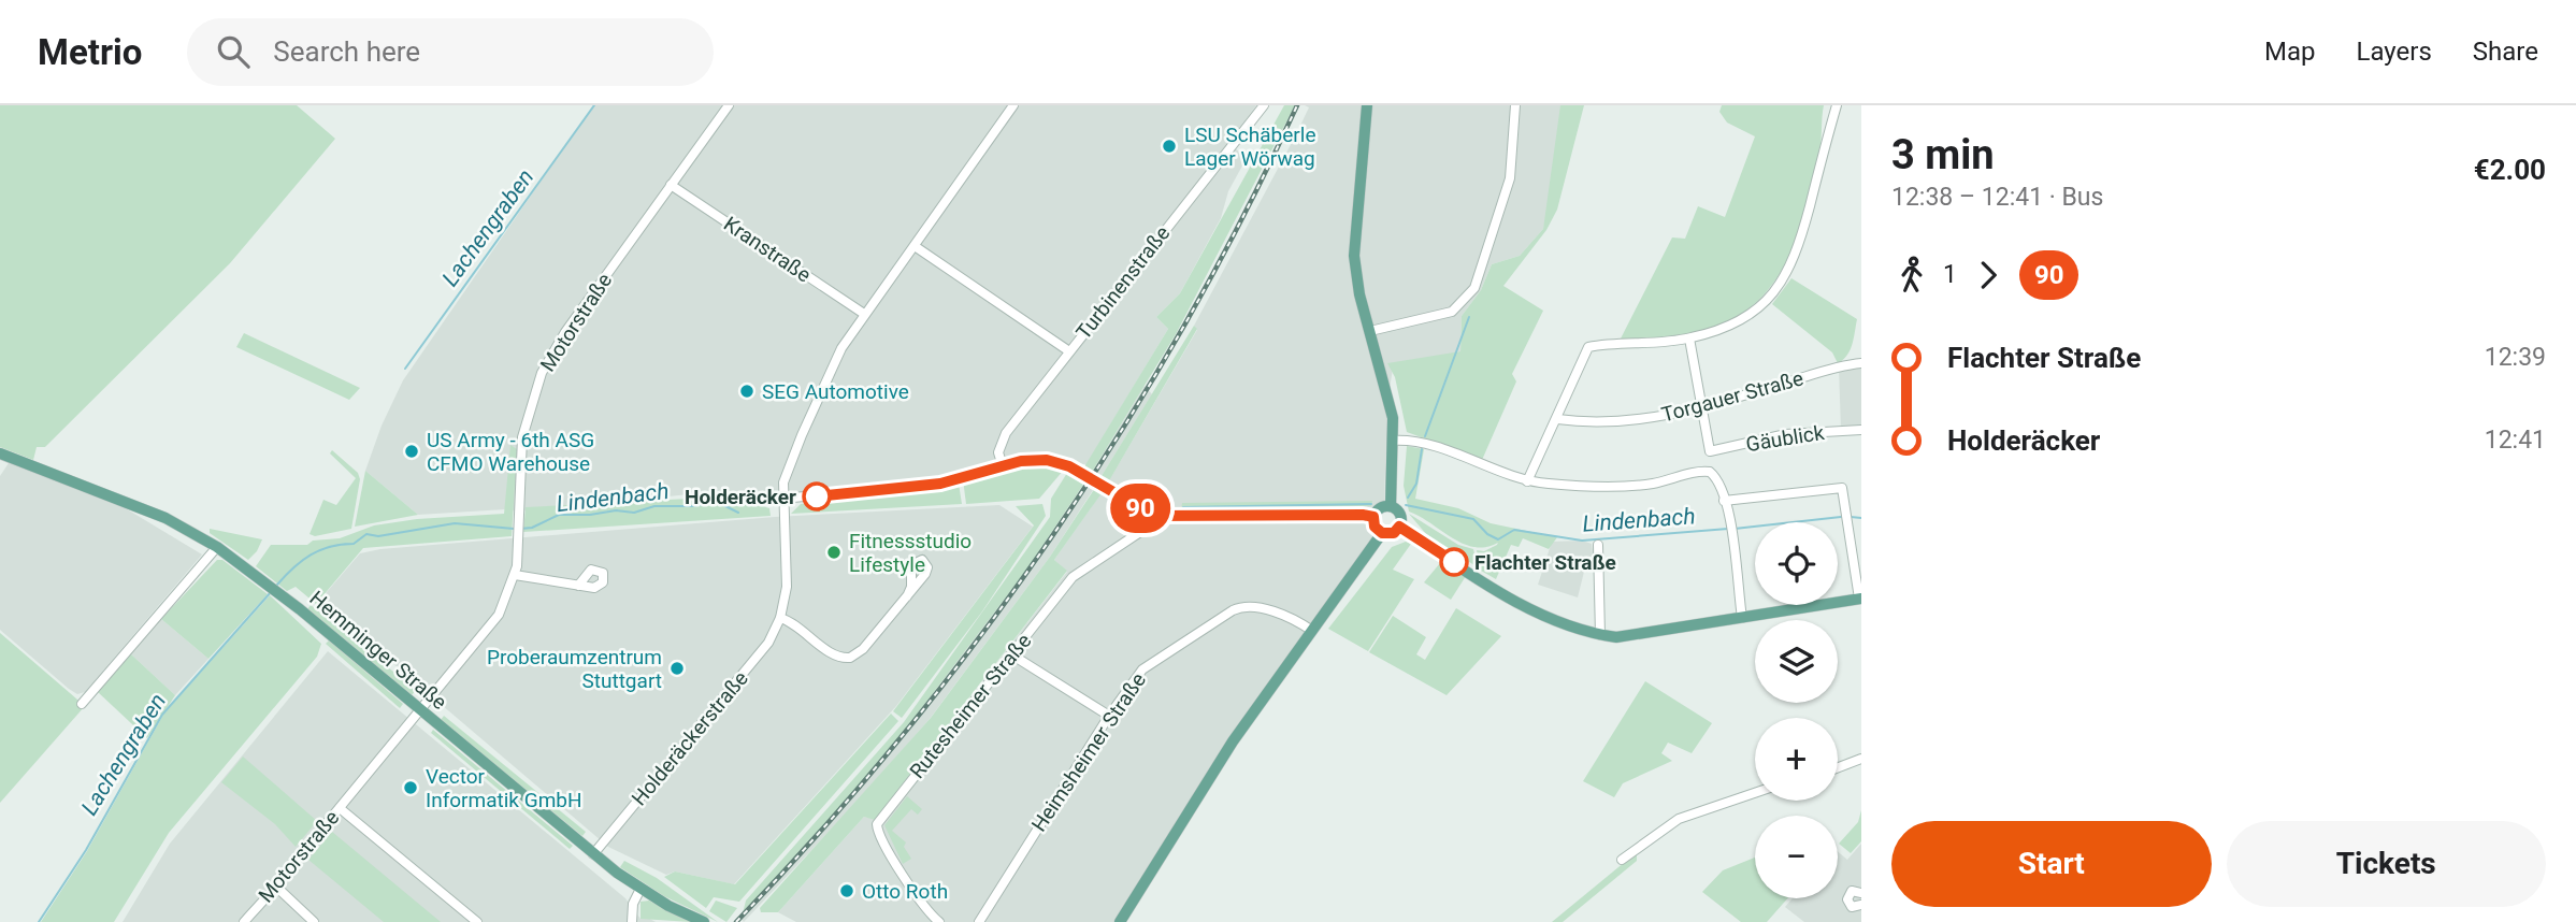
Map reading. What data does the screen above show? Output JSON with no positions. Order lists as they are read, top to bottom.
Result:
{
  "streets": {
    "main road": ["Hemminger Straße"],
    "street": [
      "Kranstraße",
      "Turbinenstraße",
      "Motorstraße",
      "Torgauer Straße",
      "Gäublick",
      "Rutesheimer Straße",
      "Holderäckerstraße",
      "Heimsheimer Straße"
    ]
  },
  "crossings": [
    ["Kranstraße", "Motorstraße"],
    ["Motorstraße", "Hemminger Straße"],
    ["Torgauer Straße", "Gäublick"],
    ["Hemminger Straße", "Holderäckerstraße"]
  ],
  "water": ["Lachengraben", "Lindenbach"],
  "places": [
    "LSU Schäberle Lager Wörwag",
    "SEG Automotive",
    "US Army - 6th ASG CFMO Warehouse",
    "Holderäcker",
    "Fitnessstudio Lifestyle",
    "Flachter Straße",
    "Proberaumzentrum Stuttgart",
    "Vector Informatik GmbH",
    "Otto Roth"
  ],
  "lines": ["bus line 90"],
  "page": {
    "header": "Metrio",
    "search": "Search here",
    "nav": ["Map", "Layers", "Share"],
    "on_map": "90",
    "heading": ["3 min", "12:38 – 12:41 · Bus", "€2.00"],
    "legs": ["1", "90"],
    "list": [
      {
        "name": "Flachter Straße",
        "value": "12:39"
      },
      {
        "name": "Holderäcker",
        "value": "12:41"
      }
    ],
    "map_buttons": ["+", "−"],
    "buttons": ["Start", "Tickets"]
  }
}
